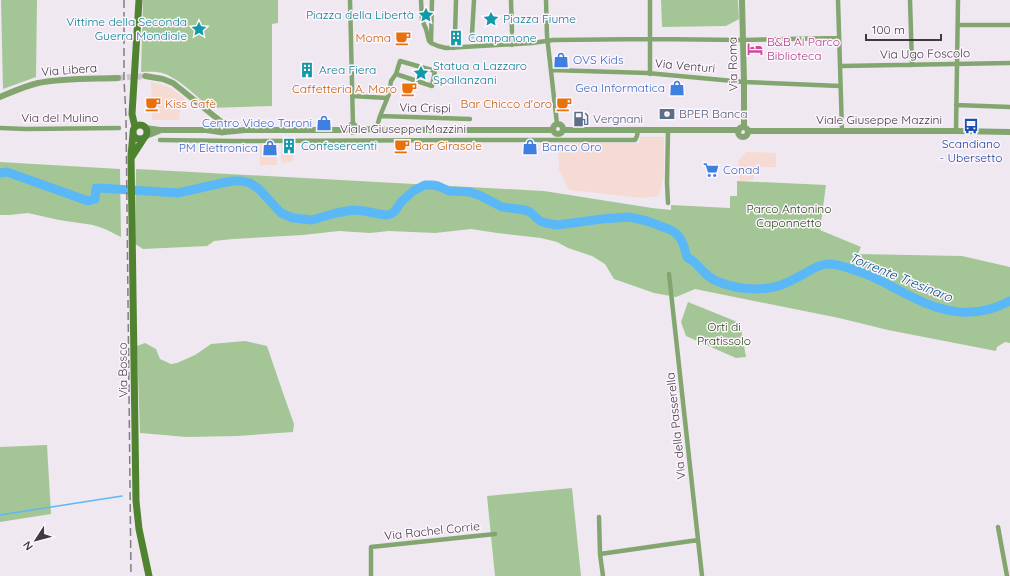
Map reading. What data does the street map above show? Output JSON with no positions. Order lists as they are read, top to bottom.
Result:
{
  "streets": {
    "main road": ["Via Bosco"],
    "street": [
      "Via Ugo Foscolo",
      "Via Roma",
      "Via Venturi",
      "Via Libera",
      "Via Crispi",
      "Via del Mulino",
      "Viale Giuseppe Mazzini",
      "Via della Passerella",
      "Via Rachel Corrie"
    ]
  },
  "crossings": [
    ["Via Roma", "Via Venturi"],
    ["Via Roma", "Viale Giuseppe Mazzini"],
    ["Viale Giuseppe Mazzini", "Via Bosco"]
  ],
  "water": ["Torrente Tresinaro"],
  "parks": ["Parco Antonino Caponnetto", "Orti di Pratissolo"],
  "places": {
    "place": [
      "Piazza della Libertà",
      "Piazza Fiume",
      "Vittime della Seconda Guerra Mondiale",
      "Statua a Lazzaro Spallanzani"
    ],
    "cafe": [
      "Moma",
      "Caffetteria A. Moro",
      "Kiss Cafè",
      "Bar Chicco d'oro",
      "Bar Girasole"
    ],
    "building": ["Campanone", "Area Fiera", "Confesercenti"],
    "hotel": ["B&B Al Parco Biblioteca"],
    "shop": [
      "OVS Kids",
      "Gea Informatica",
      "Centro Video Taroni",
      "Banco Oro",
      "PM Elettronica"
    ],
    "bank": ["BPER Banca"],
    "fuel station": ["Vergnani"],
    "bus stop": ["Scandiano - Ubersetto"],
    "supermarket": ["Conad"]
  },
  "scale_bar": "100 m",
  "north": "bottom left"
}
